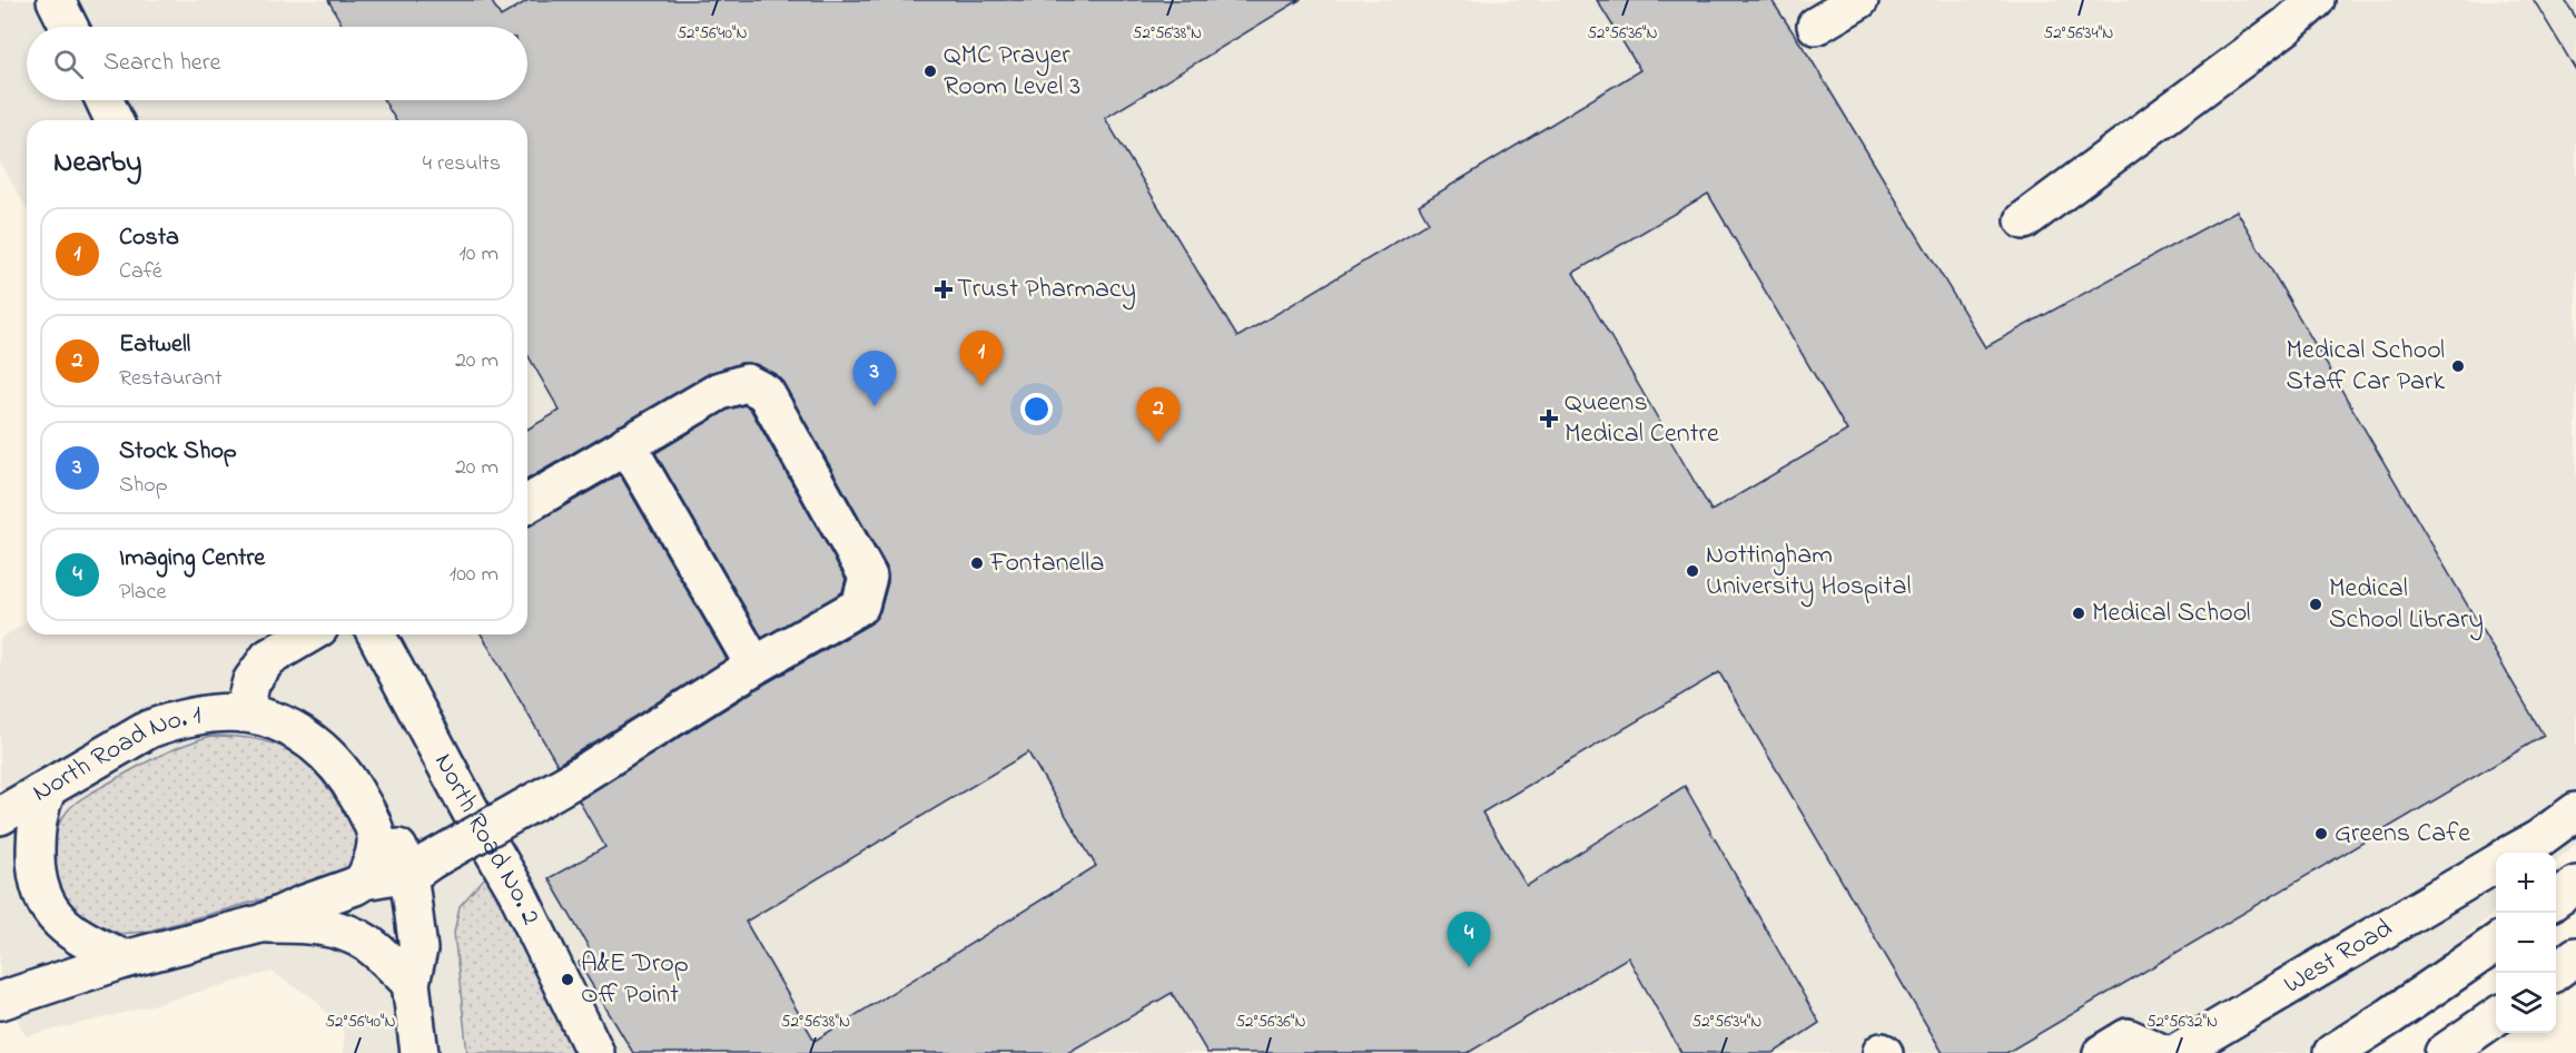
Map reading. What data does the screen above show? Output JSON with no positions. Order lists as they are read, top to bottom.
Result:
{
  "streets": {
    "main road": ["North Road No. 1", "North Road No. 2", "West Road"]
  },
  "places": {
    "other": [
      "QMC Prayer Room Level 3",
      "Medical School Staff Car Park",
      "Fontanella",
      "Nottingham University Hospital",
      "Medical School Library",
      "Medical School",
      "Greens Cafe",
      "A&E Drop Off Point"
    ],
    "health": ["Trust Pharmacy", "Queens Medical Centre"]
  },
  "page": {
    "search": "Search here",
    "heading": ["Nearby", "4 results"],
    "list": [
      {
        "mark": "1",
        "name": "Costa",
        "note": "Café",
        "value": "10 m"
      },
      {
        "mark": "2",
        "name": "Eatwell",
        "note": "Restaurant",
        "value": "20 m"
      },
      {
        "mark": "3",
        "name": "Stock Shop",
        "note": "Shop",
        "value": "20 m"
      },
      {
        "mark": "4",
        "name": "Imaging Centre",
        "note": "Place",
        "value": "100 m"
      }
    ],
    "pins": [
      "1",
      "3",
      "2",
      "4"
    ],
    "map_buttons": ["+", "−"]
  },
  "coordinates": [
    "52°56'40\"N",
    "52°56'38\"N",
    "52°56'36\"N",
    "52°56'34\"N",
    "52°56'32\"N"
  ]
}
